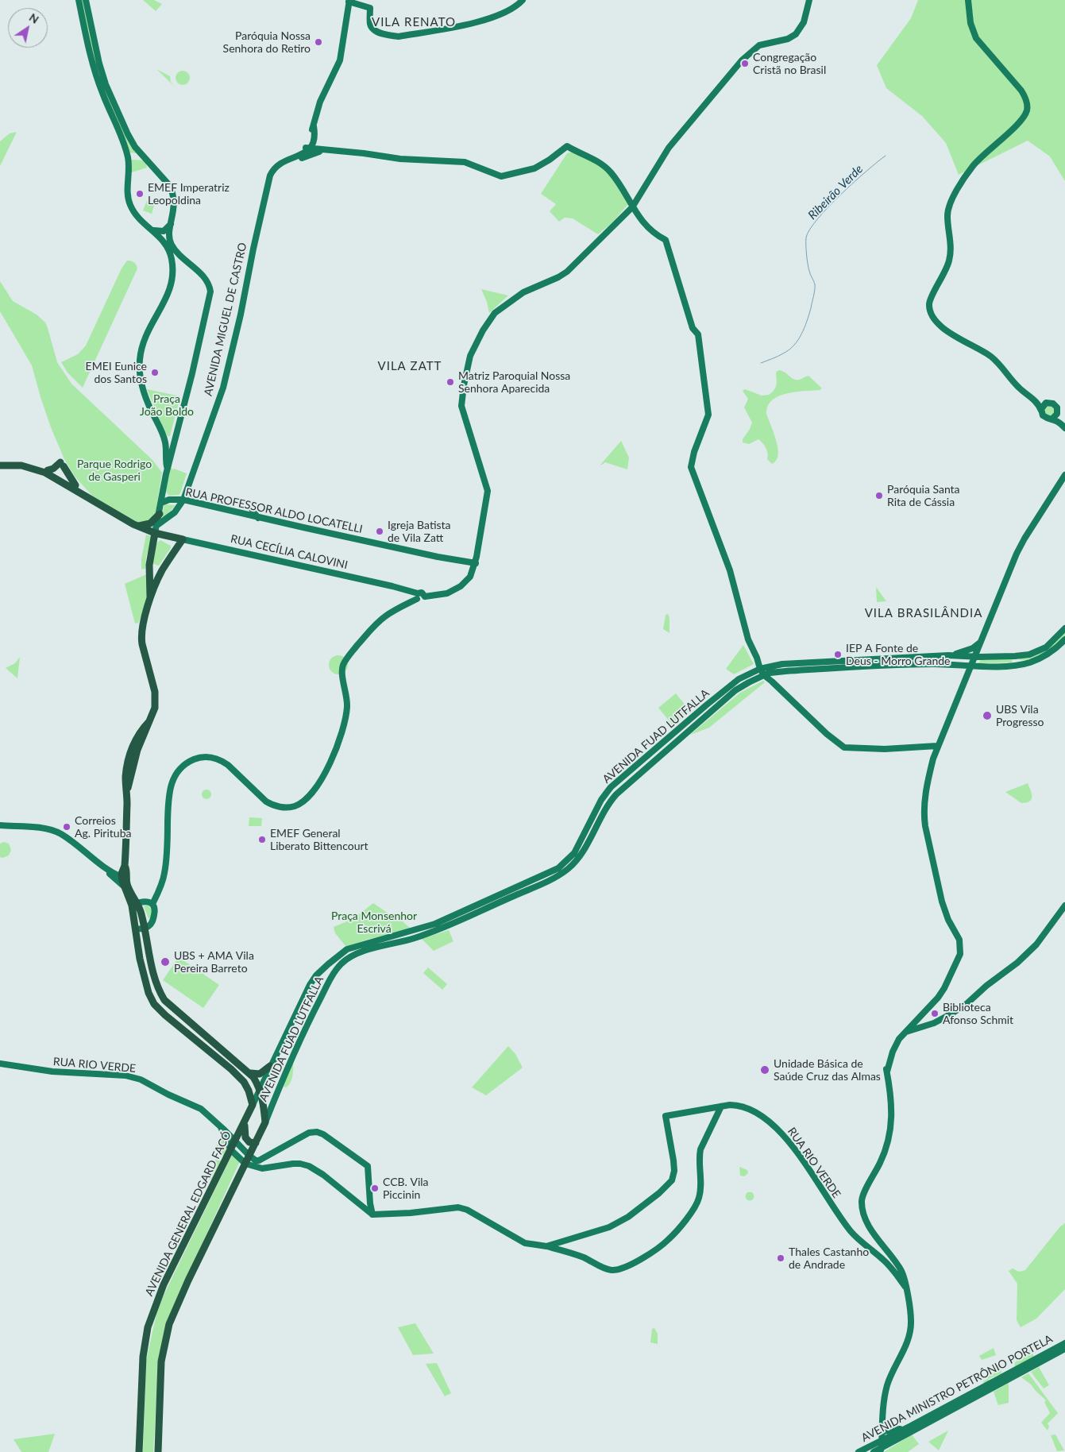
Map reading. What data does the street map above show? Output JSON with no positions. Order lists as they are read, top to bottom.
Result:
{
  "streets": {
    "main road": ["RUA CECÍLIA CALOVINI", "AVENIDA GENERAL EDGARD FACÓ"],
    "street": [
      "AVENIDA MIGUEL DE CASTRO",
      "RUA PROFESSOR ALDO LOCATELLI",
      "AVENIDA FUAD LUTFALLA",
      "RUA RIO VERDE",
      "AVENIDA MINISTRO PETRÔNIO PORTELA"
    ]
  },
  "crossings": [
    ["AVENIDA MIGUEL DE CASTRO", "RUA PROFESSOR ALDO LOCATELLI"],
    ["RUA PROFESSOR ALDO LOCATELLI", "RUA CECÍLIA CALOVINI"],
    ["AVENIDA FUAD LUTFALLA", "AVENIDA GENERAL EDGARD FACÓ"],
    ["RUA RIO VERDE", "AVENIDA GENERAL EDGARD FACÓ"]
  ],
  "districts": ["VILA RENATO", "VILA ZATT", "VILA BRASILÂNDIA"],
  "water": ["Ribeirão Verde"],
  "parks": ["Praça João Boldo", "Parque Rodrigo de Gasperi", "Praça Monsenhor Escrivá"],
  "places": [
    "Paróquia Nossa Senhora do Retiro",
    "Congregação Cristã no Brasil",
    "EMEF Imperatriz Leopoldina",
    "EMEI Eunice dos Santos",
    "Matriz Paroquial Nossa Senhora Aparecida",
    "Paróquia Santa Rita de Cássia",
    "Igreja Batista de Vila Zatt",
    "IEP A Fonte de Deus - Morro Grande",
    "UBS Vila Progresso",
    "Correios Ag. Pirituba",
    "EMEF General Liberato Bittencourt",
    "UBS + AMA Vila Pereira Barreto",
    "Biblioteca Afonso Schmit",
    "Unidade Básica de Saúde Cruz das Almas",
    "CCB. Vila Piccinin",
    "Thales Castanho de Andrade"
  ],
  "north": "top right"
}
